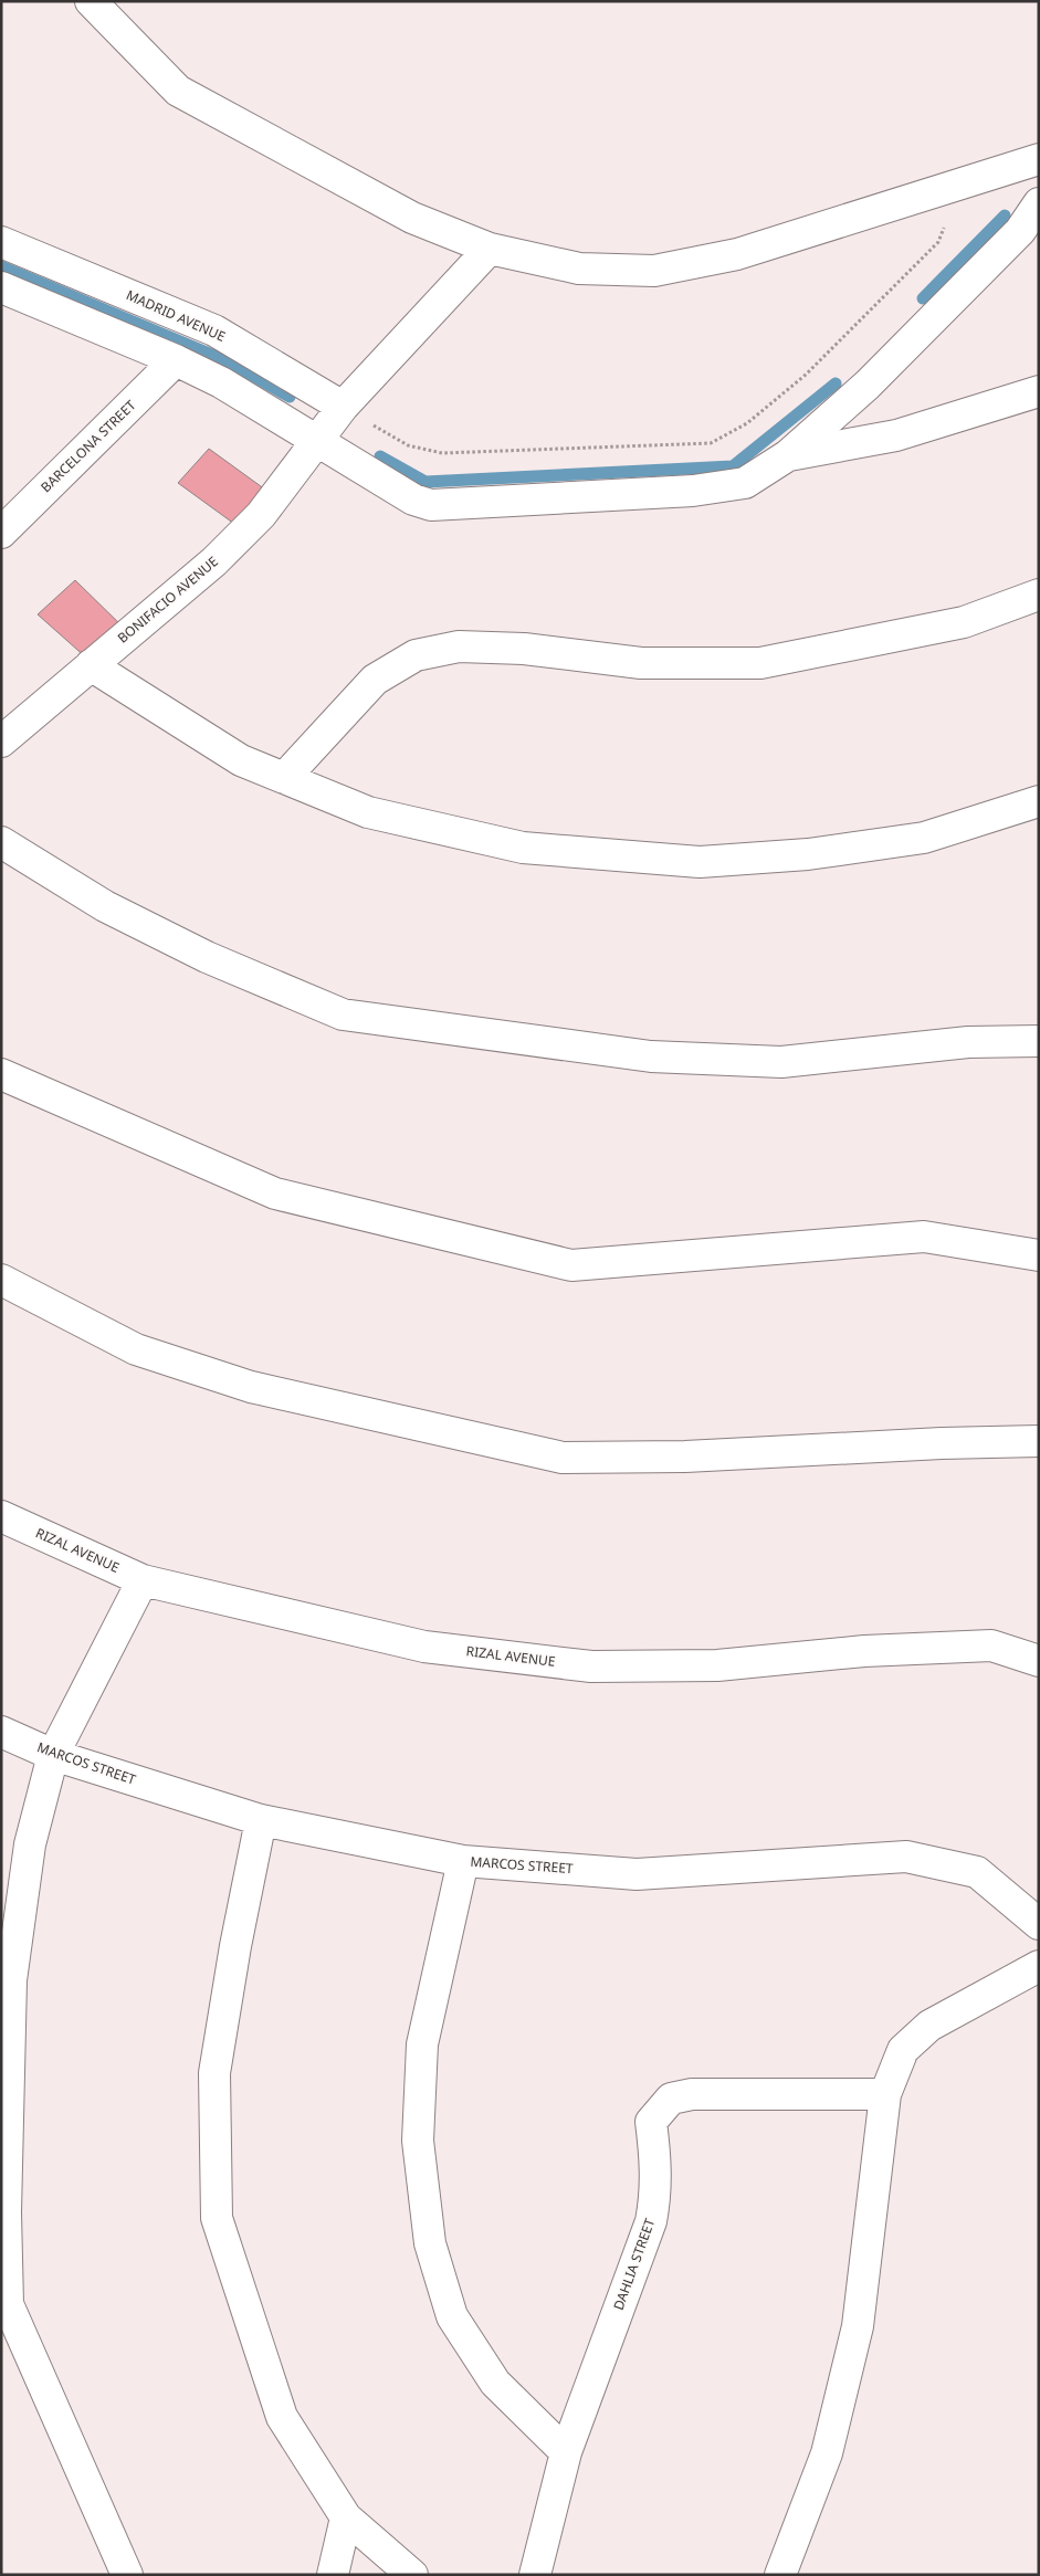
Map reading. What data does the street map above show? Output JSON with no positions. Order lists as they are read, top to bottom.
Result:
{
  "streets": {
    "street": [
      "MADRID AVENUE",
      "BARCELONA STREET",
      "BONIFACIO AVENUE",
      "RIZAL AVENUE",
      "MARCOS STREET",
      "DAHLIA STREET"
    ]
  },
  "crossings": [
    ["MADRID AVENUE", "BONIFACIO AVENUE"]
  ]
}
